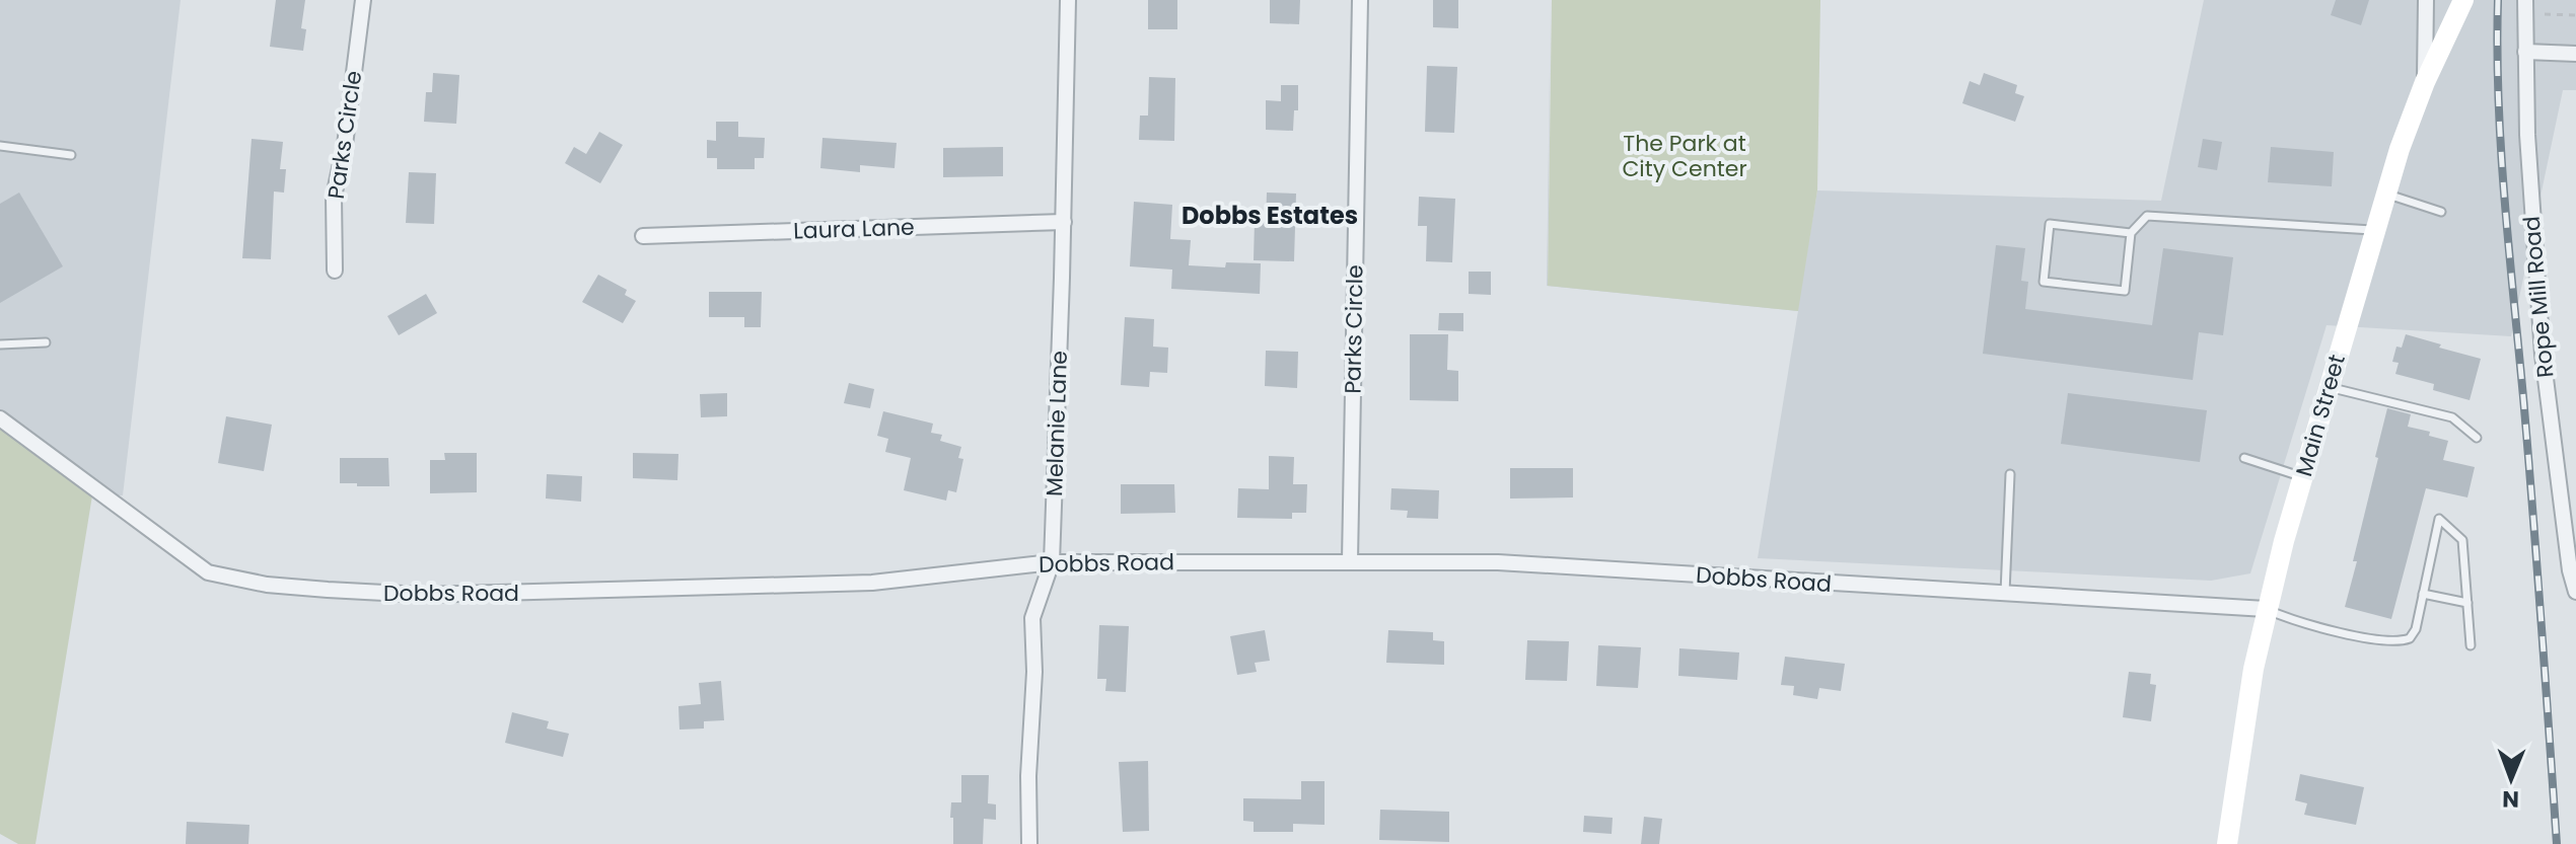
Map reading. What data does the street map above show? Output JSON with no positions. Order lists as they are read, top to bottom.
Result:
{
  "streets": {
    "main road": ["Main Street"],
    "street": [
      "Parks Circle",
      "Laura Lane",
      "Rope Mill Road",
      "Melanie Lane",
      "Dobbs Road"
    ]
  },
  "crossings": [
    ["Parks Circle", "Dobbs Road"],
    ["Laura Lane", "Melanie Lane"],
    ["Main Street", "Dobbs Road"],
    ["Melanie Lane", "Dobbs Road"]
  ],
  "districts": ["Dobbs Estates"],
  "parks": ["The Park at City Center"],
  "north": "bottom"
}
